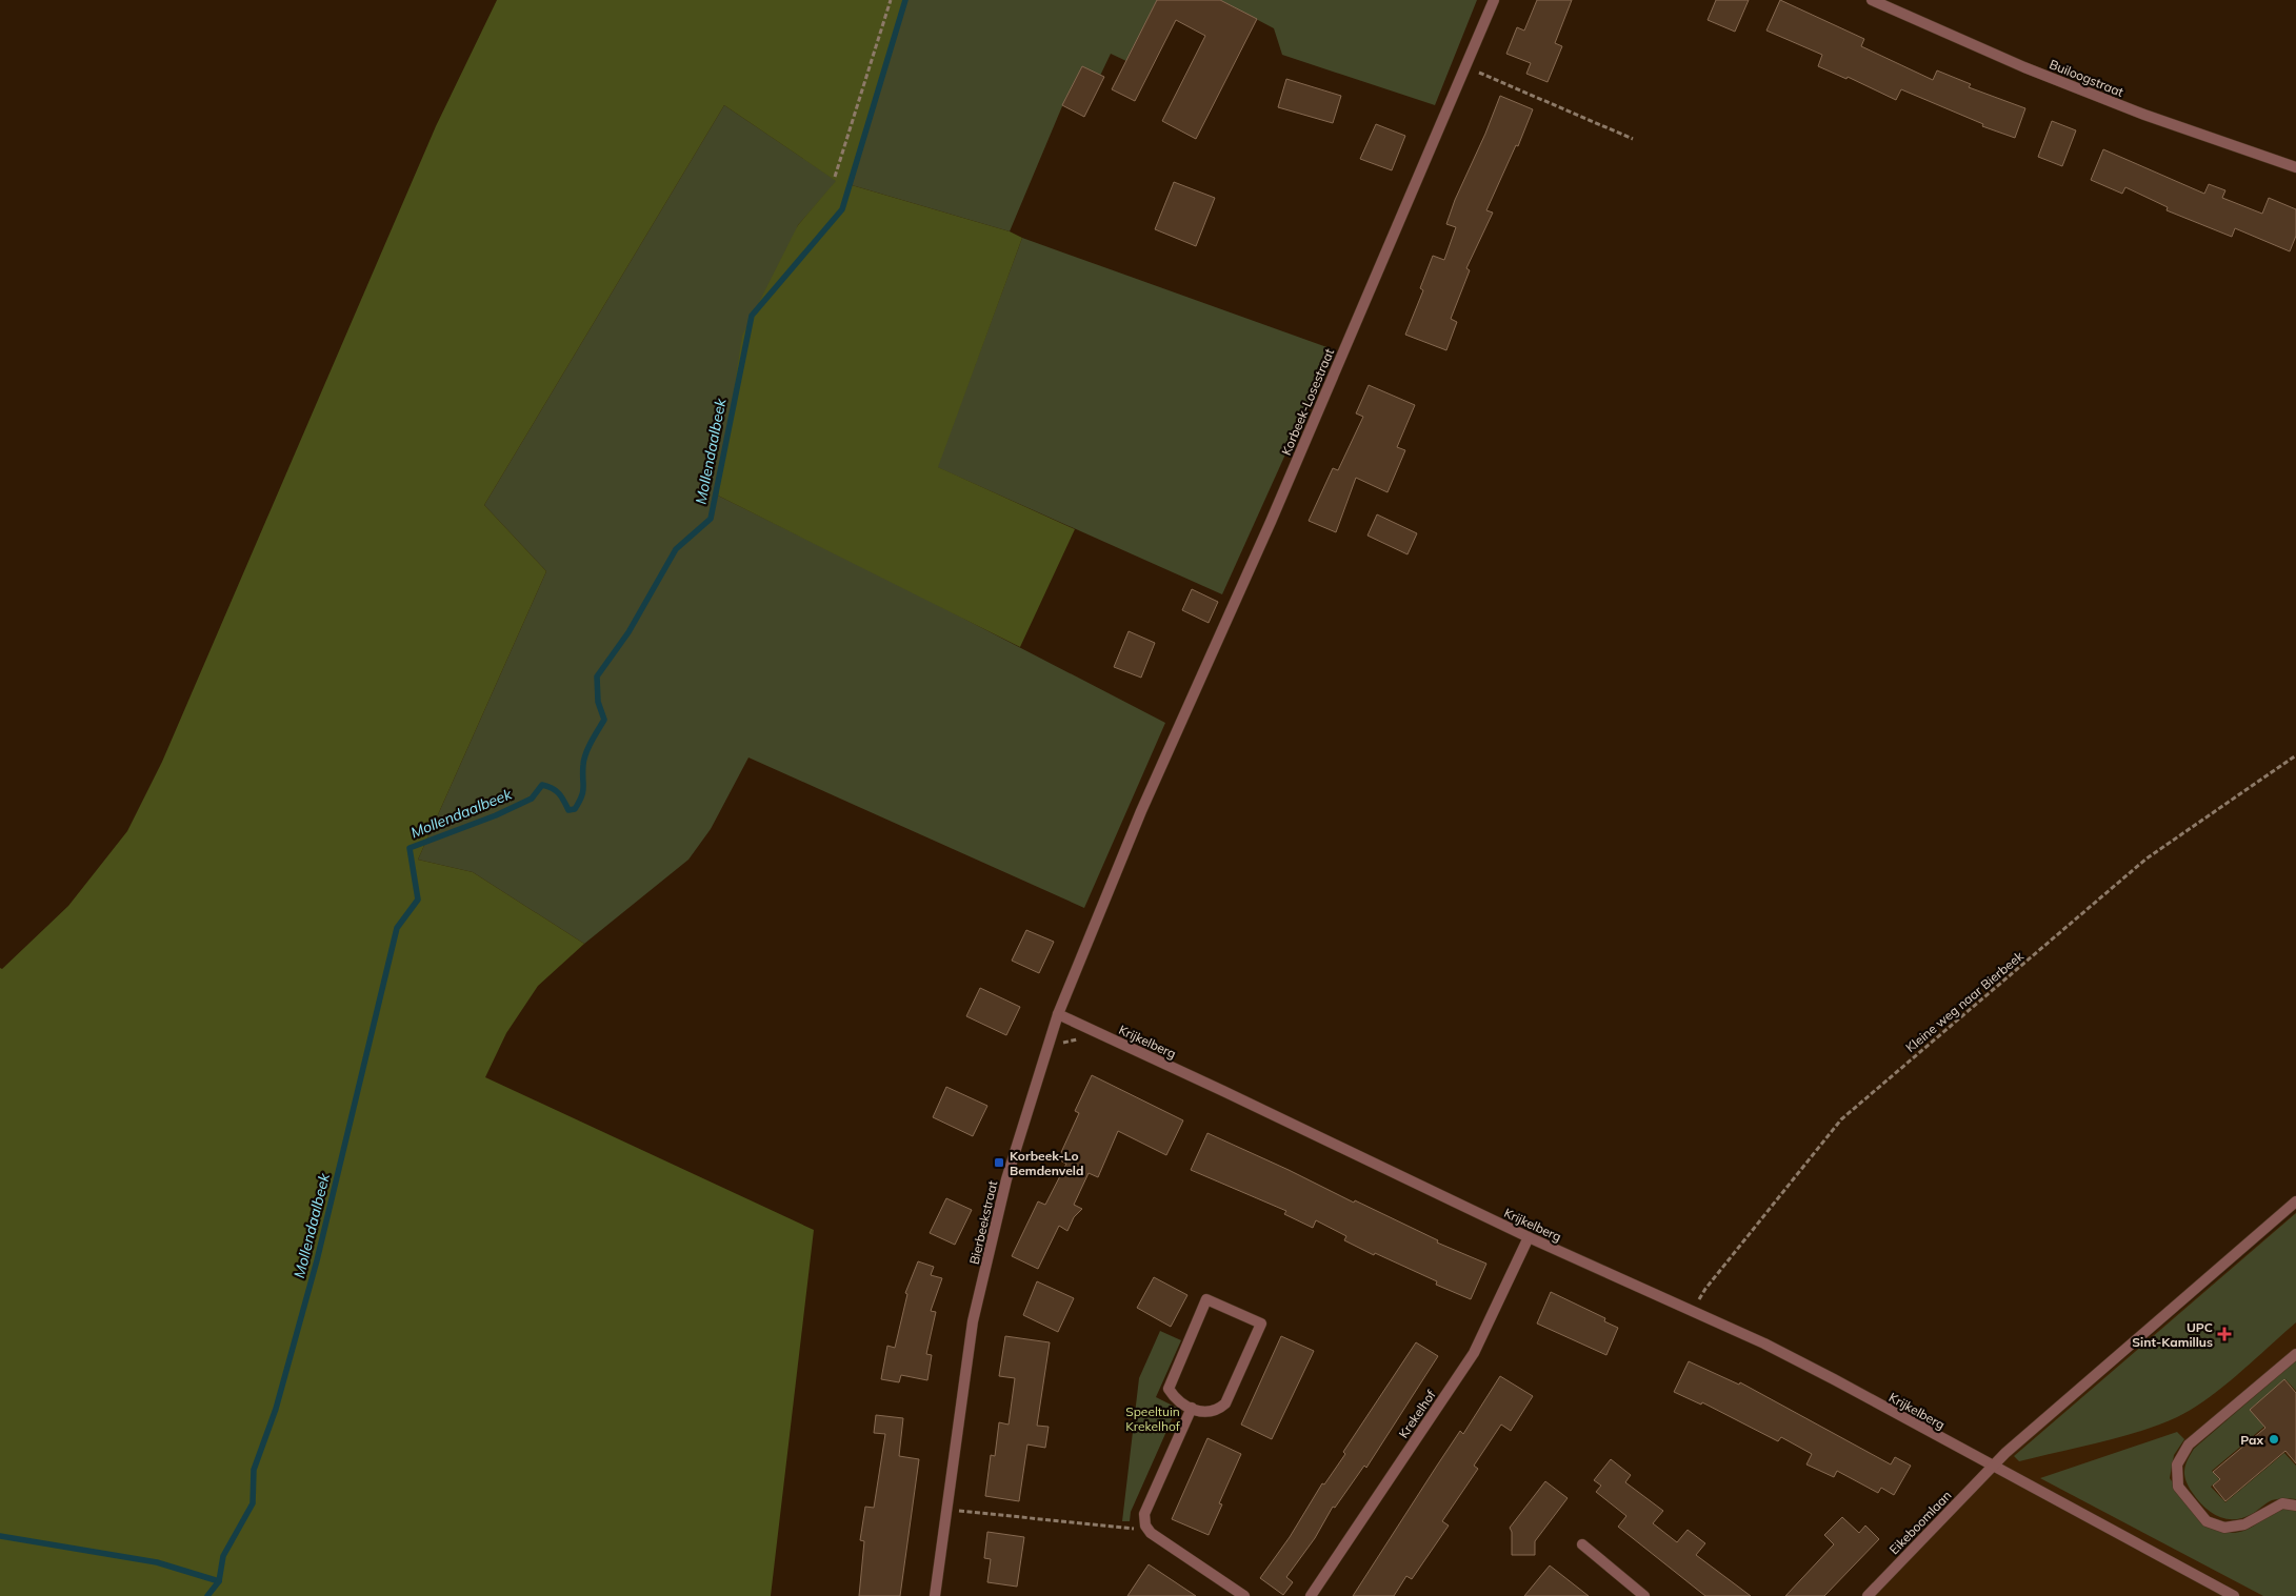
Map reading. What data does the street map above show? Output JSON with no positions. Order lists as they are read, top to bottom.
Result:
{
  "streets": {
    "street": [
      "Builoogstraat",
      "Korbeek-Losestraat",
      "Krijkelberg",
      "Bierbeekstraat",
      "Krekelhof",
      "Eikeboomlaan"
    ],
    "path": ["Kleine weg naar Bierbeek"]
  },
  "crossings": [
    ["Korbeek-Losestraat", "Bierbeekstraat"],
    ["Kleine weg naar Bierbeek", "Krijkelberg"],
    ["Krijkelberg", "Bierbeekstraat"],
    ["Krijkelberg", "Krekelhof"],
    ["Krijkelberg", "Eikeboomlaan"]
  ],
  "water": ["Mollendaalbeek"],
  "parks": ["Speeltuin Krekelhof"],
  "places": {
    "transit": ["Korbeek-Lo Bemdenveld"],
    "health": ["UPC Sint-Kamillus"],
    "other": ["Pax"]
  }
}
